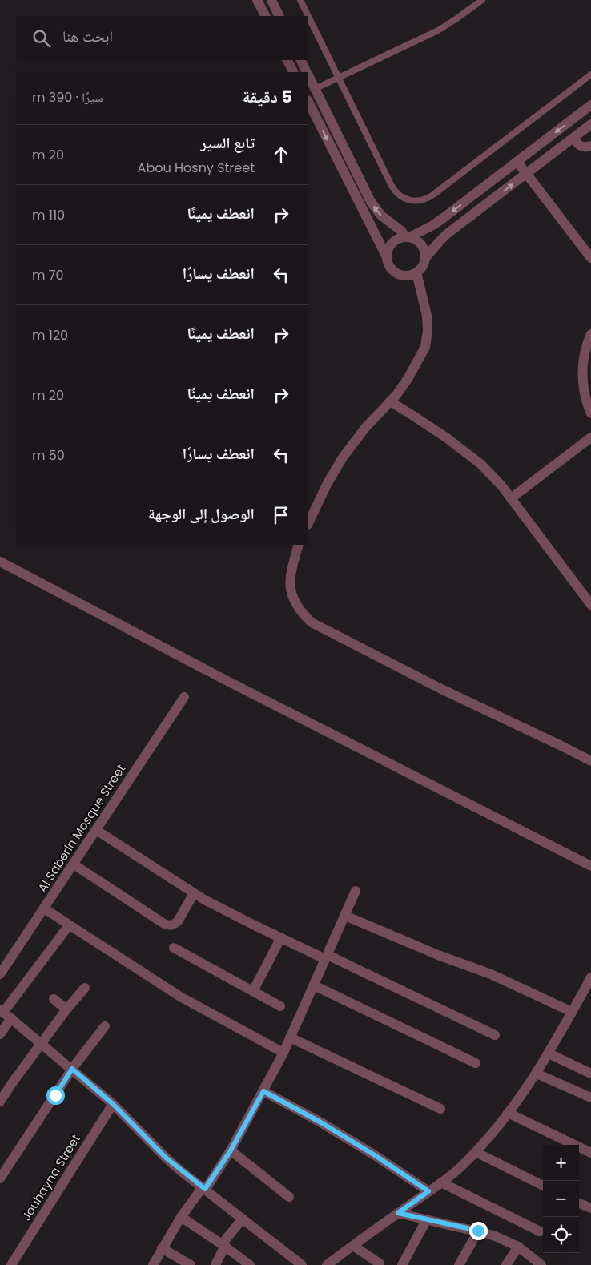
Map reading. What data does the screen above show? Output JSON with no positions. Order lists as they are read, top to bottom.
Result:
{
  "streets": {
    "street": ["Al Saberin Mosque Street", "Jouhayna Street"]
  },
  "page": {
    "search": "ابحث هنا",
    "heading": ["5 دقيقة", "سيرًا · 390 m"],
    "list": [
      ["تابع السير", "Abou Hosny Street", "20 m"],
      ["انعطف يمينًا", "110 m"],
      ["انعطف يسارًا", "70 m"],
      ["انعطف يمينًا", "120 m"],
      ["انعطف يمينًا", "20 m"],
      ["انعطف يسارًا", "50 m"],
      "الوصول إلى الوجهة"
    ],
    "map_buttons": ["+", "−"]
  }
}
